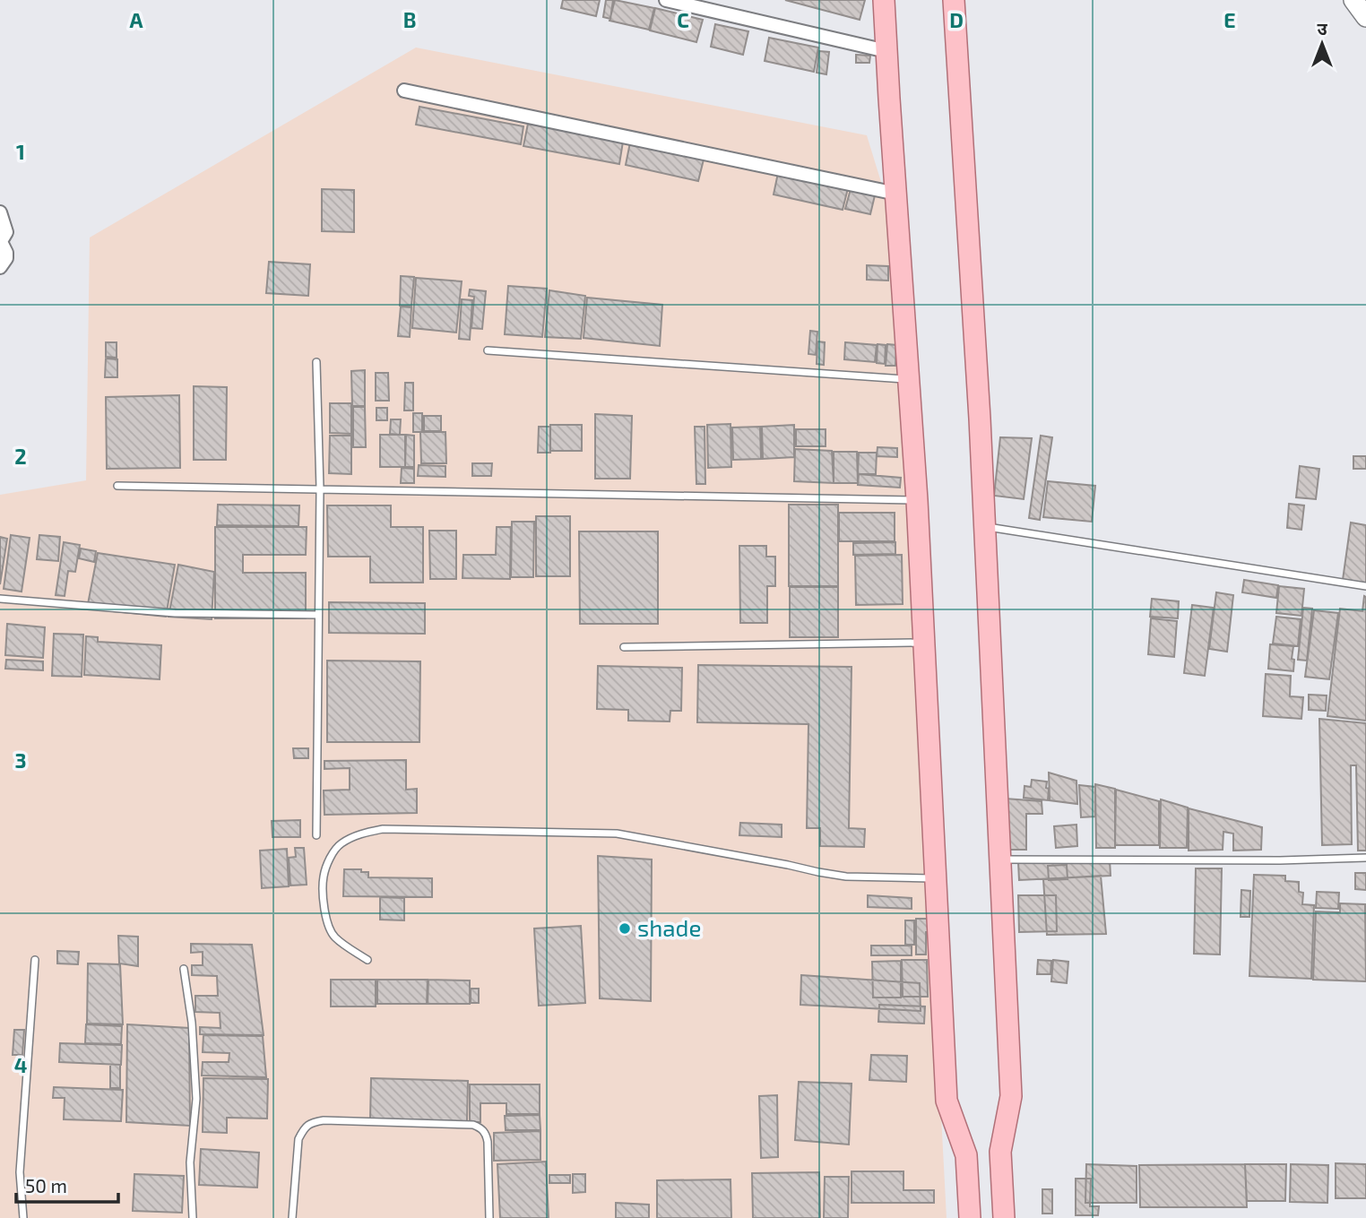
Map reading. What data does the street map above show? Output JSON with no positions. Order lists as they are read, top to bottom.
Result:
{
  "places": ["shade"],
  "scale_bar": "50 m",
  "north": "top",
  "grid": {
    "columns": [
      "A",
      "B",
      "C",
      "D",
      "E"
    ],
    "rows": [
      "1",
      "2",
      "3",
      "4"
    ]
  }
}
